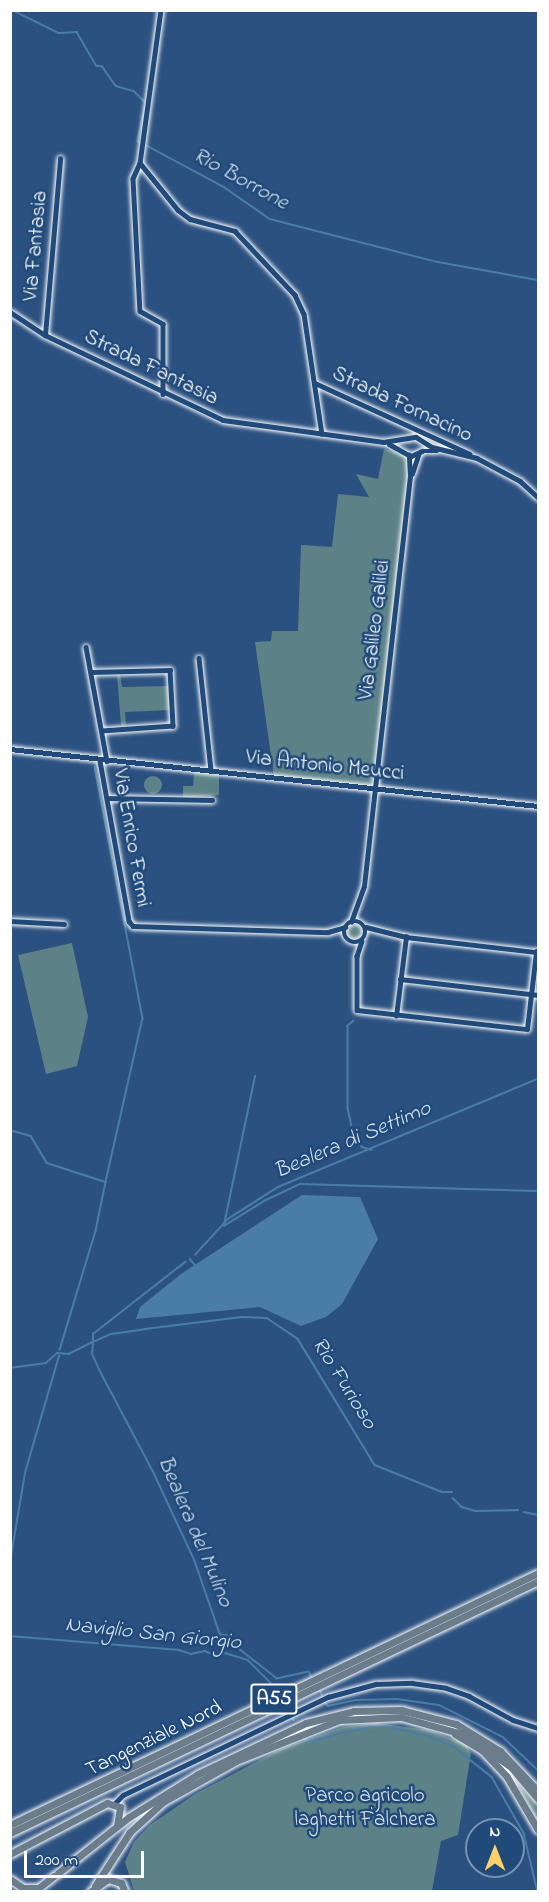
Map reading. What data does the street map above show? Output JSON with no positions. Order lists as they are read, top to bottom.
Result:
{
  "streets": {
    "highway": ["A55", "Tangenziale Nord"],
    "street": [
      "Via Fantasia",
      "Strada Fantasia",
      "Strada Fornacino",
      "Via Galileo Galilei",
      "Via Antonio Meucci",
      "Via Enrico Fermi"
    ]
  },
  "crossings": [
    ["Via Fantasia", "Strada Fantasia"],
    ["Strada Fantasia", "Strada Fornacino"],
    ["Strada Fornacino", "Via Galileo Galilei"],
    ["Via Galileo Galilei", "Via Antonio Meucci"],
    ["Via Antonio Meucci", "Via Enrico Fermi"]
  ],
  "water": [
    "Rio Borrone",
    "Bealera di Settimo",
    "Rio Furioso",
    "Bealera del Mulino",
    "Naviglio San Giorgio"
  ],
  "parks": ["Parco agricolo laghetti Falchera"],
  "scale_bar": "200 m",
  "north": "top"
}
